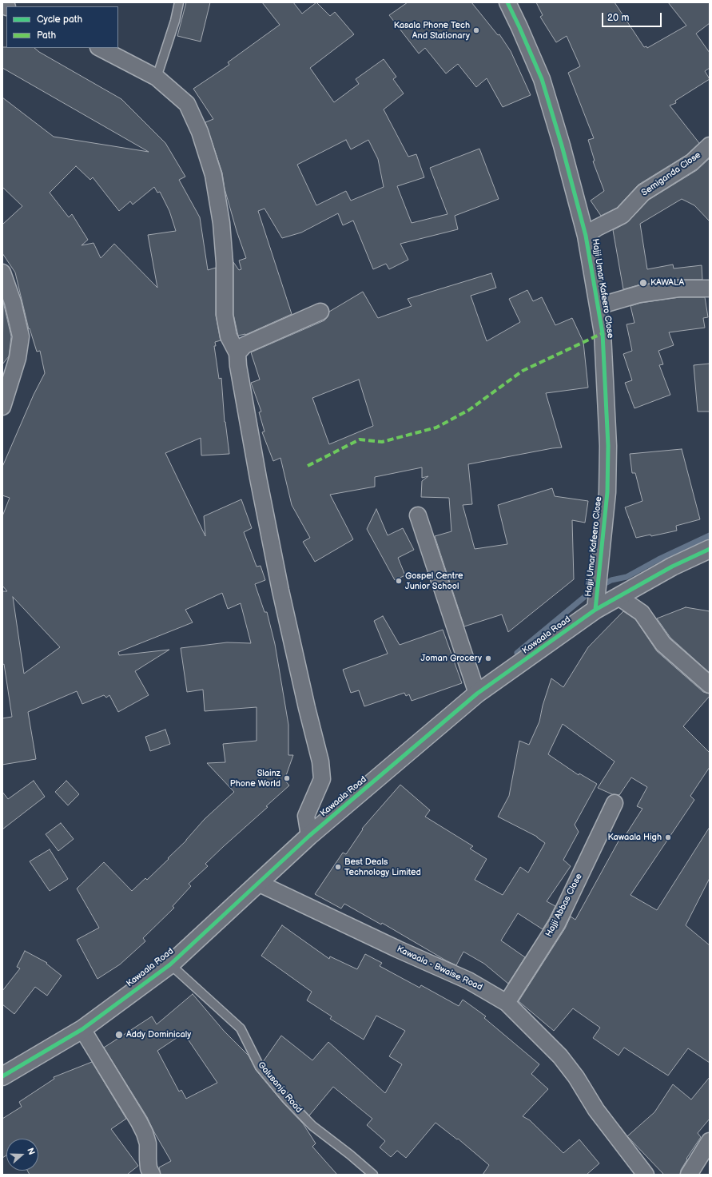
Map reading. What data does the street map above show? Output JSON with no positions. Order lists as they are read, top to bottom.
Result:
{
  "streets": {
    "street": [
      "Semiganda Close",
      "Hajji Umar Kafeero Close",
      "Kawaala Road",
      "Hajji Abbas Close",
      "Kawaala - Bwaise Road"
    ],
    "lane": ["Galusanja Road"]
  },
  "crossings": [
    ["Semiganda Close", "Hajji Umar Kafeero Close"],
    ["Hajji Umar Kafeero Close", "Kawaala Road"],
    ["Kawaala Road", "Kawaala - Bwaise Road"],
    ["Kawaala Road", "Galusanja Road"],
    ["Hajji Abbas Close", "Kawaala - Bwaise Road"]
  ],
  "places": [
    "Kasala Phone Tech And Stationary",
    "KAWALA",
    "Gospel Centre Junior School",
    "Joman Grocery",
    "Slainz Phone World",
    "Kawaala High",
    "Best Deals Technology Limited",
    "Addy Dominicaly"
  ],
  "legend": ["Cycle path", "Path"],
  "scale_bar": "20 m",
  "north": "right"
}
